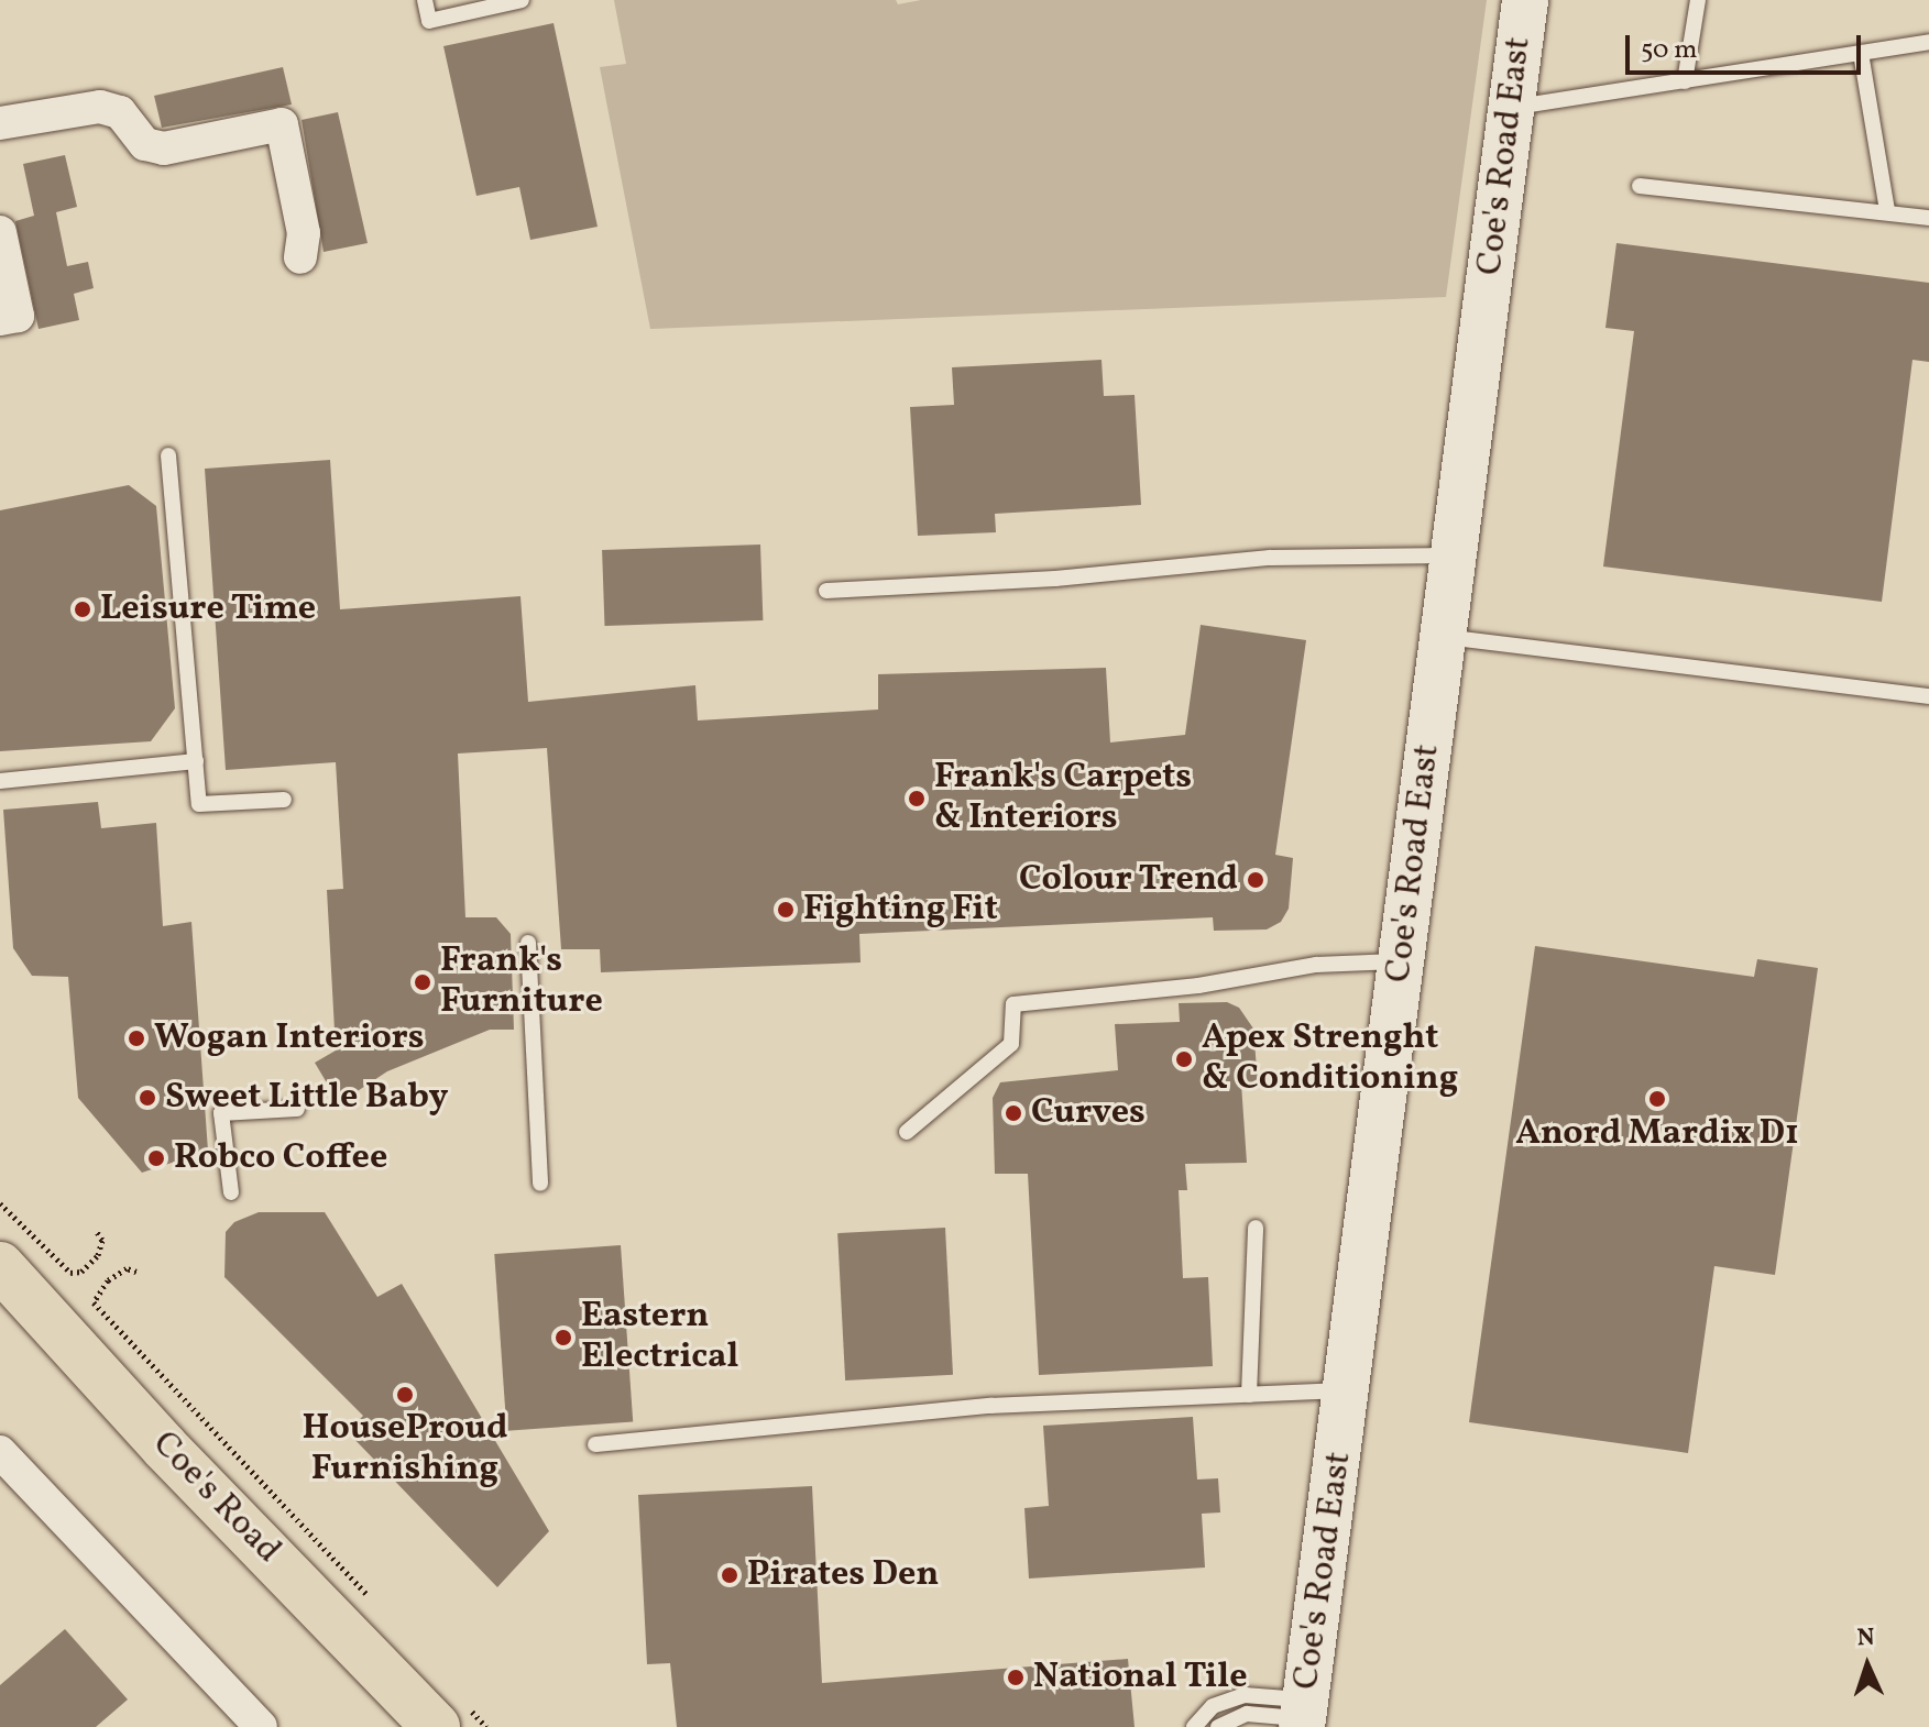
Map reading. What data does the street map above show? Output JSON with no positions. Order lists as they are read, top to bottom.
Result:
{
  "streets": {
    "main road": ["Coe's Road"],
    "street": ["Coe's Road East"]
  },
  "places": [
    "Leisure Time",
    "Frank's Carpets & Interiors",
    "Colour Trend",
    "Fighting Fit",
    "Frank's Furniture",
    "Wogan Interiors",
    "Apex Strenght & Conditioning",
    "Sweet Little Baby",
    "Anord Mardix D1",
    "Curves",
    "Robco Coffee",
    "Eastern Electrical",
    "HouseProud Furnishing",
    "Pirates Den",
    "National Tile"
  ],
  "scale_bar": "50 m",
  "north": "top"
}
